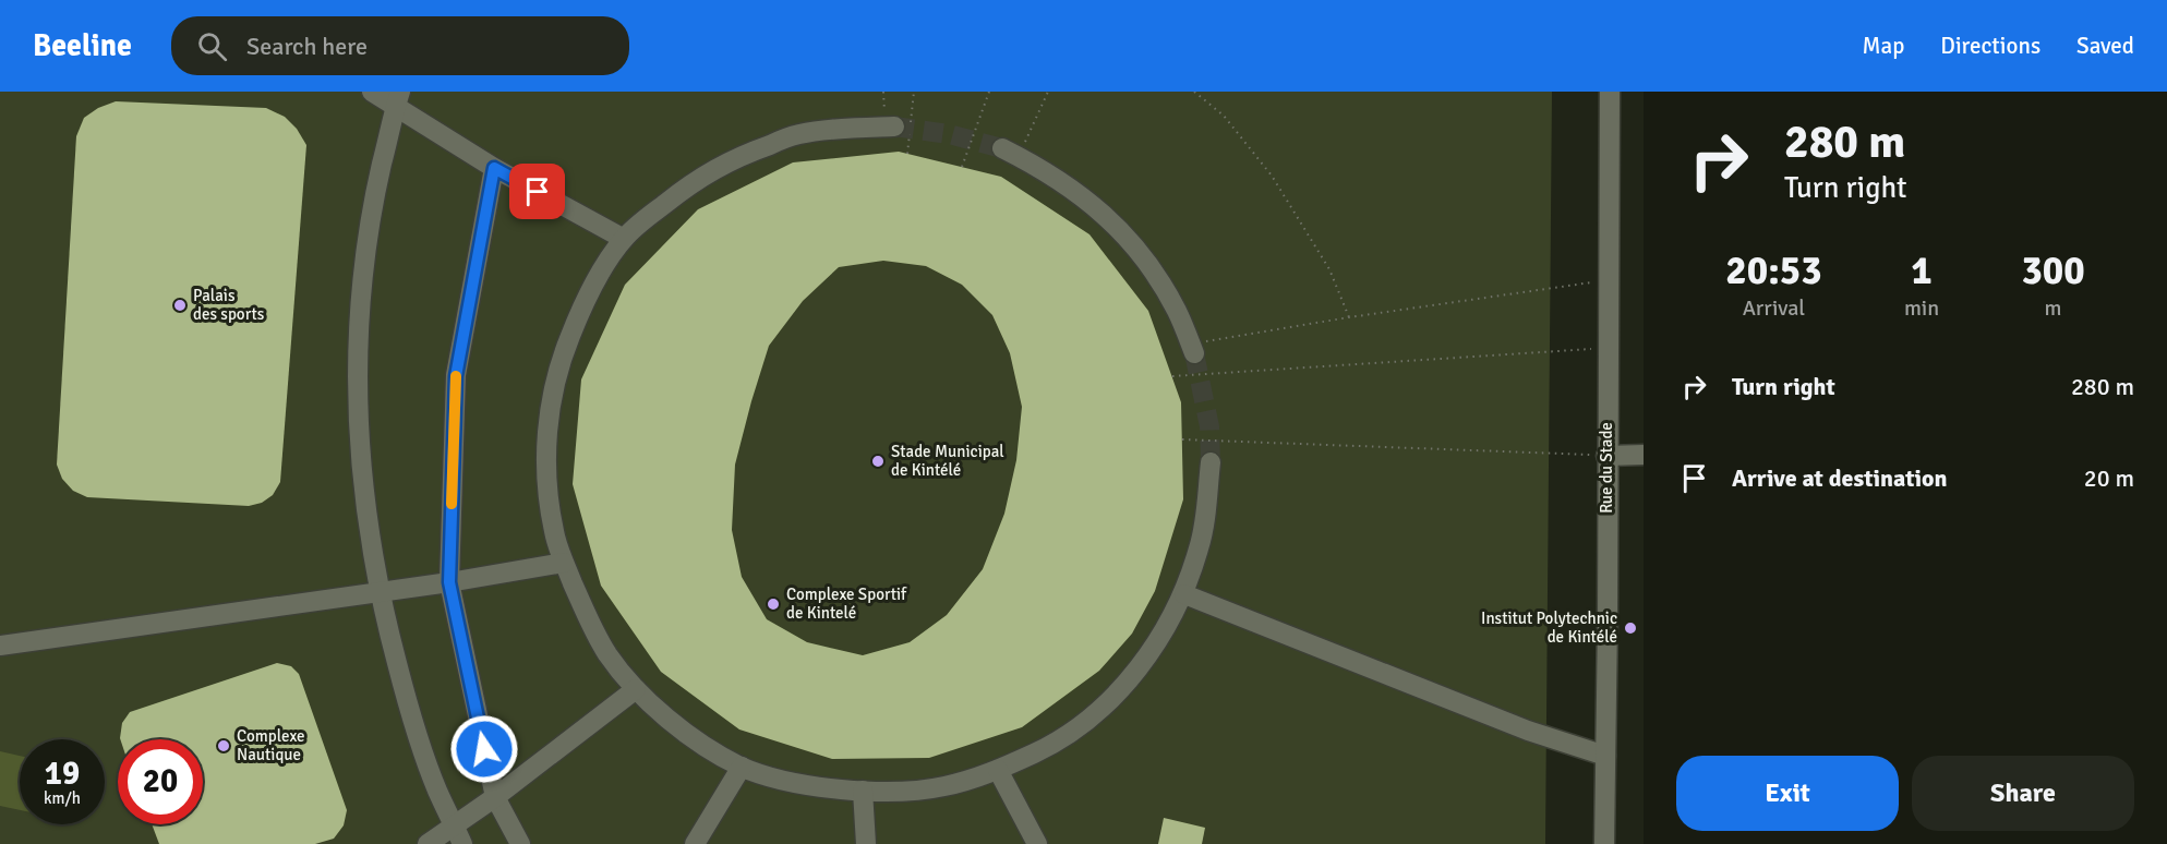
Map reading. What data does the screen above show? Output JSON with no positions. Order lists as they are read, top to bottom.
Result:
{
  "streets": {
    "street": ["Rue du Stade"]
  },
  "places": [
    "Palais des sports",
    "Stade Municipal de Kintélé",
    "Complexe Sportif de Kintelé",
    "Institut Polytechnic de Kintélé",
    "Complexe Nautique"
  ],
  "page": {
    "header": "Beeline",
    "search": "Search here",
    "nav": ["Map", "Directions", "Saved"],
    "turn": ["280 m", "Turn right"],
    "eta": [
      "20:53",
      "Arrival",
      "1",
      "min",
      "300",
      "m"
    ],
    "list": [
      {
        "name": "Turn right",
        "value": "280 m"
      },
      {
        "name": "Arrive at destination",
        "value": "20 m"
      }
    ],
    "speed": "19 km/h",
    "limit": "20",
    "buttons": ["Exit", "Share"]
  }
}
